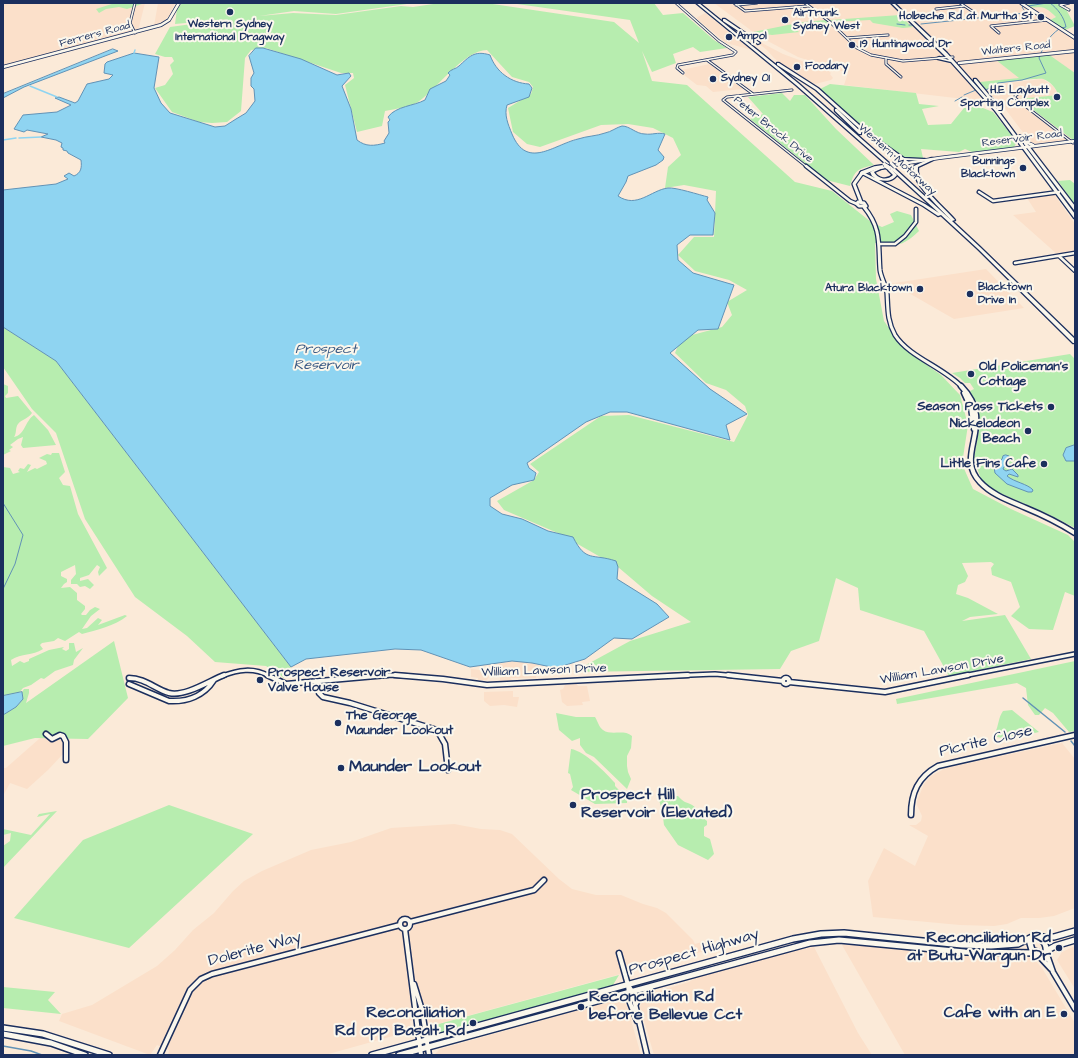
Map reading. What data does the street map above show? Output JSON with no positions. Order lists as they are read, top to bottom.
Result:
{
  "streets": {
    "highway": ["Western Motorway"],
    "main road": ["Reservoir Road"],
    "street": [
      "Ferrers Road",
      "Walters Road",
      "Peter Brock Drive",
      "William Lawson Drive",
      "Picrite Close",
      "Dolerite Way",
      "Prospect Highway"
    ]
  },
  "crossings": [
    ["Reservoir Road", "Western Motorway"]
  ],
  "water": ["Prospect Reservoir"],
  "places": [
    "Western Sydney International Dragway",
    "Holbeche Rd at Murtha St",
    "AirTrunk Sydney West",
    "Ampol",
    "19 Huntingwood Dr",
    "Foodary",
    "Sydney 01",
    "H.E Laybutt Sporting Complex",
    "Bunnings Blacktown",
    "Atura Blacktown",
    "Blacktown Drive In",
    "Old Policeman's Cottage",
    "Season Pass Tickets",
    "Nickelodeon Beach",
    "Little Fins Cafe",
    "Prospect Reservoir Valve House",
    "The George Maunder Lookout",
    "Maunder Lookout",
    "Prospect Hill Reservoir (Elevated)",
    "Reconciliation Rd at Butu Wargun Dr",
    "Reconciliation Rd before Bellevue Cct",
    "Cafe with an E",
    "Reconciliation Rd opp Basalt Rd"
  ]
}
